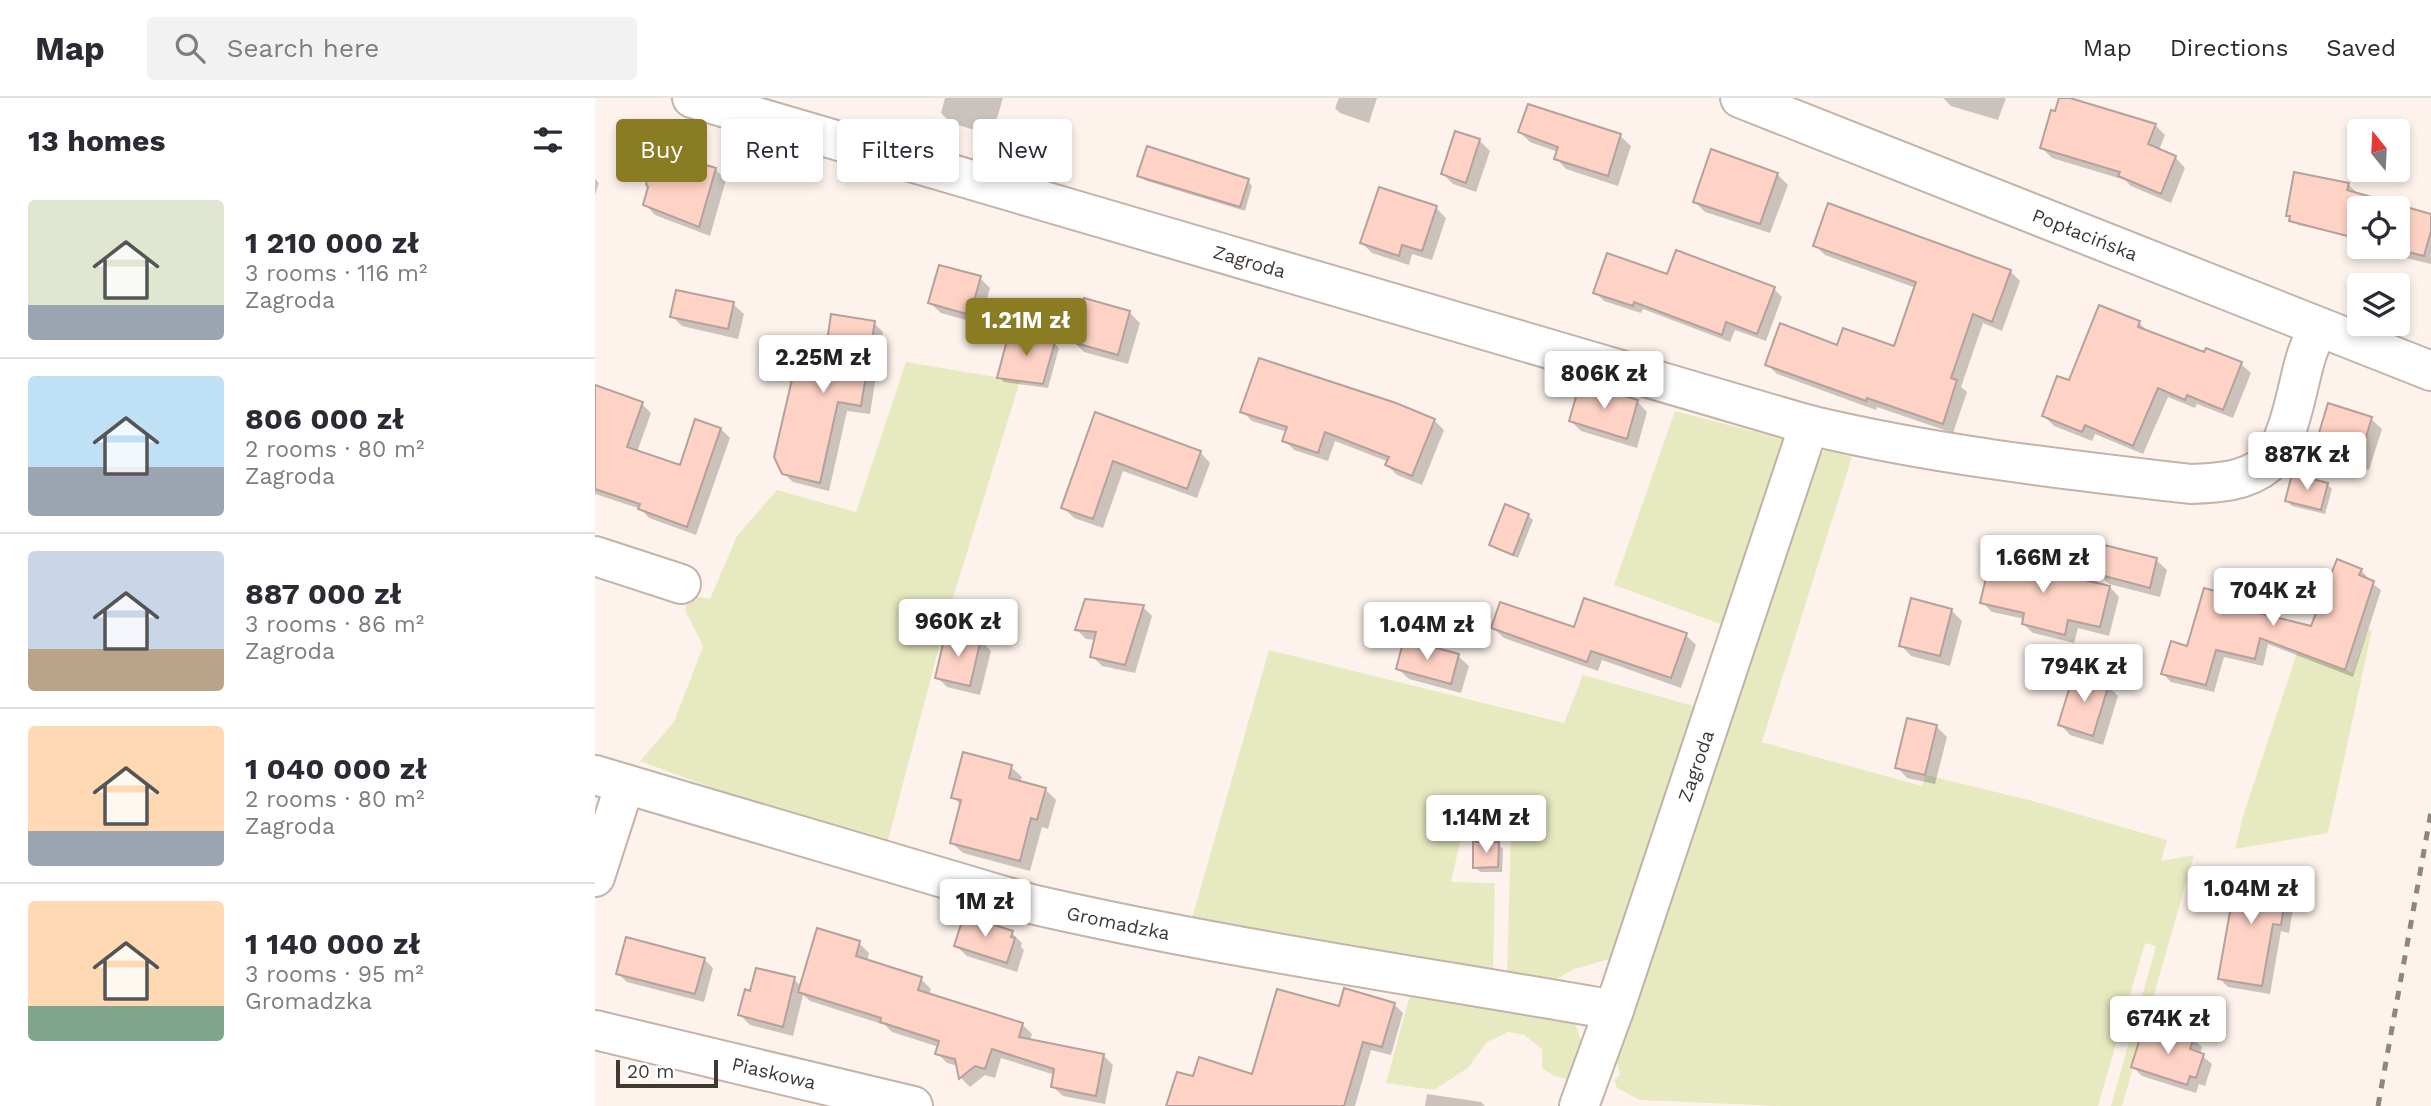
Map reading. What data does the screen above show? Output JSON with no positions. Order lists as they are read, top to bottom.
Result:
{
  "streets": {
    "street": [
      "Popłacińska",
      "Zagroda",
      "Gromadzka",
      "Piaskowa"
    ]
  },
  "crossings": [
    ["Popłacińska", "Zagroda"],
    ["Zagroda", "Gromadzka"]
  ],
  "scale_bar": "20 m",
  "north": "top",
  "page": {
    "header": "Map",
    "search": "Search here",
    "nav": ["Map", "Directions", "Saved"],
    "heading": "13 homes",
    "chip": [
      "Buy",
      "Rent",
      "Filters",
      "New"
    ],
    "list": [
      {
        "name": "1 210 000 zł",
        "note": "3 rooms · 116 m² · Zagroda"
      },
      {
        "name": "806 000 zł",
        "note": "2 rooms · 80 m² · Zagroda"
      },
      {
        "name": "887 000 zł",
        "note": "3 rooms · 86 m² · Zagroda"
      },
      {
        "name": "1 040 000 zł",
        "note": "2 rooms · 80 m² · Zagroda"
      },
      {
        "name": "1 140 000 zł",
        "note": "3 rooms · 95 m² · Gromadzka"
      }
    ],
    "price": [
      "1.21M zł",
      "2.25M zł",
      "806K zł",
      "887K zł",
      "1.66M zł",
      "704K zł",
      "960K zł",
      "1.04M zł",
      "794K zł",
      "1.14M zł",
      "1.04M zł",
      "1M zł",
      "674K zł"
    ],
    "scale": "20 m"
  }
}
